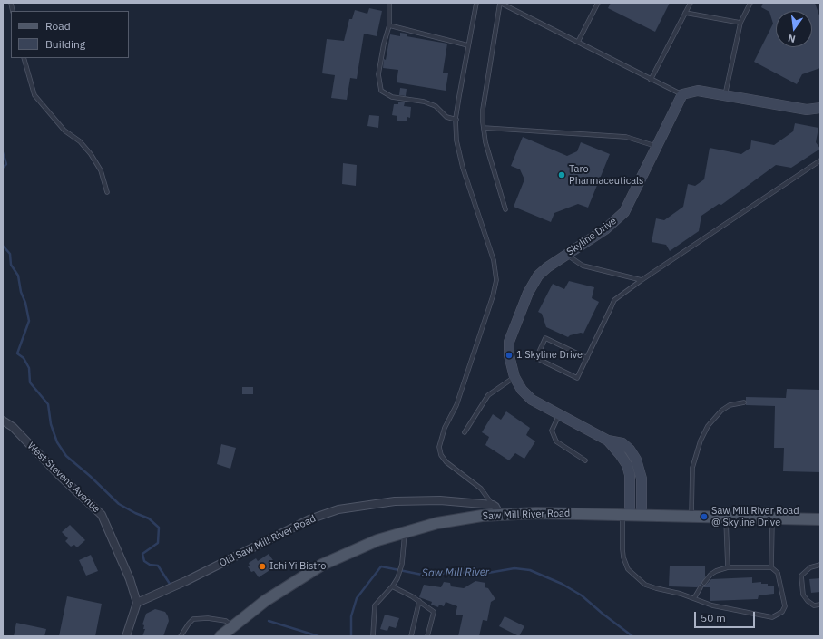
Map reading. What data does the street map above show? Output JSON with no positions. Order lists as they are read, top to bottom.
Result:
{
  "streets": {
    "main road": ["Saw Mill River Road"],
    "street": ["Skyline Drive", "West Stevens Avenue", "Old Saw Mill River Road"]
  },
  "crossings": [
    ["Skyline Drive", "Saw Mill River Road"],
    ["West Stevens Avenue", "Old Saw Mill River Road"]
  ],
  "water": ["Saw Mill River"],
  "places": [
    "Taro Pharmaceuticals",
    "1 Skyline Drive",
    "Saw Mill River Road @ Skyline Drive",
    "Ichi Yi Bistro"
  ],
  "legend": ["Road", "Building"],
  "scale_bar": "50 m",
  "north": "bottom"
}
